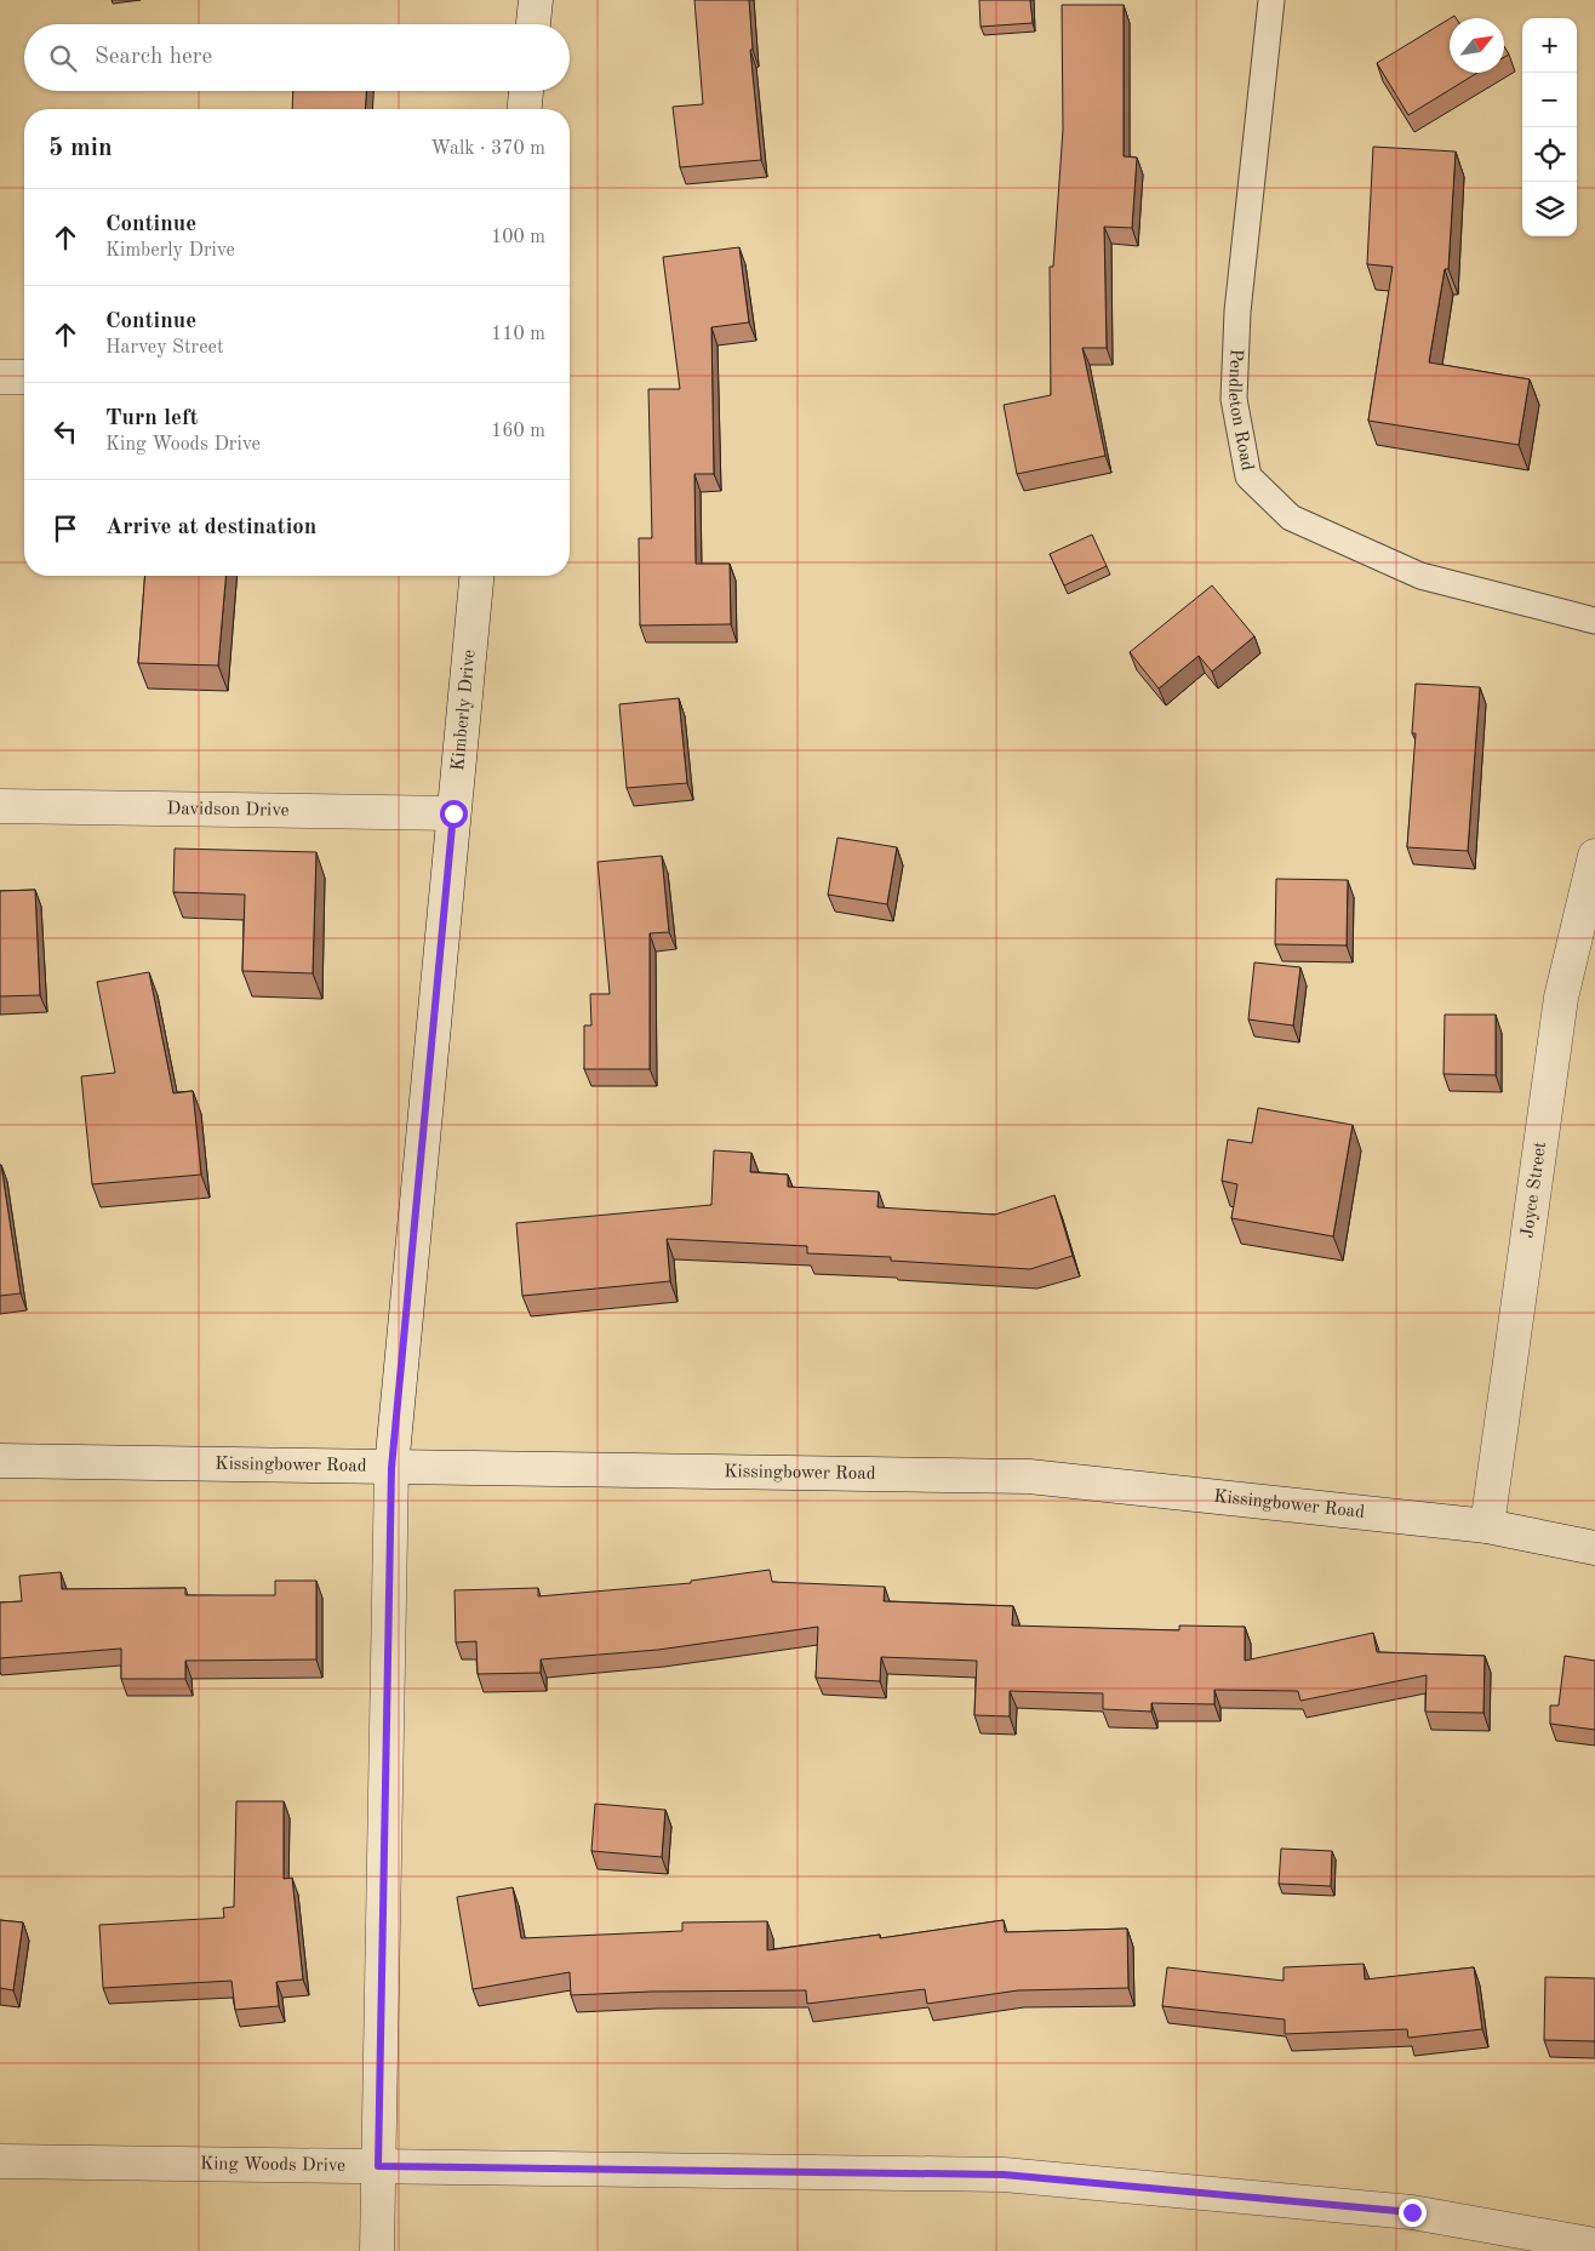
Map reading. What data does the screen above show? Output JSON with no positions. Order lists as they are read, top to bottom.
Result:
{
  "streets": {
    "street": [
      "Kimberly Drive",
      "Davidson Drive",
      "Joyce Street",
      "Kissingbower Road",
      "King Woods Drive"
    ],
    "lane": ["Pendleton Road"]
  },
  "crossings": [
    ["Kimberly Drive", "Davidson Drive"],
    ["Kimberly Drive", "Kissingbower Road"],
    ["Kimberly Drive", "King Woods Drive"],
    ["Joyce Street", "Kissingbower Road"]
  ],
  "north": "top right",
  "page": {
    "map_buttons": ["+", "−"],
    "search": "Search here",
    "heading": ["5 min", "Walk · 370 m"],
    "list": [
      ["Continue", "Kimberly Drive", "100 m"],
      ["Continue", "Harvey Street", "110 m"],
      ["Turn left", "King Woods Drive", "160 m"],
      "Arrive at destination"
    ]
  }
}
